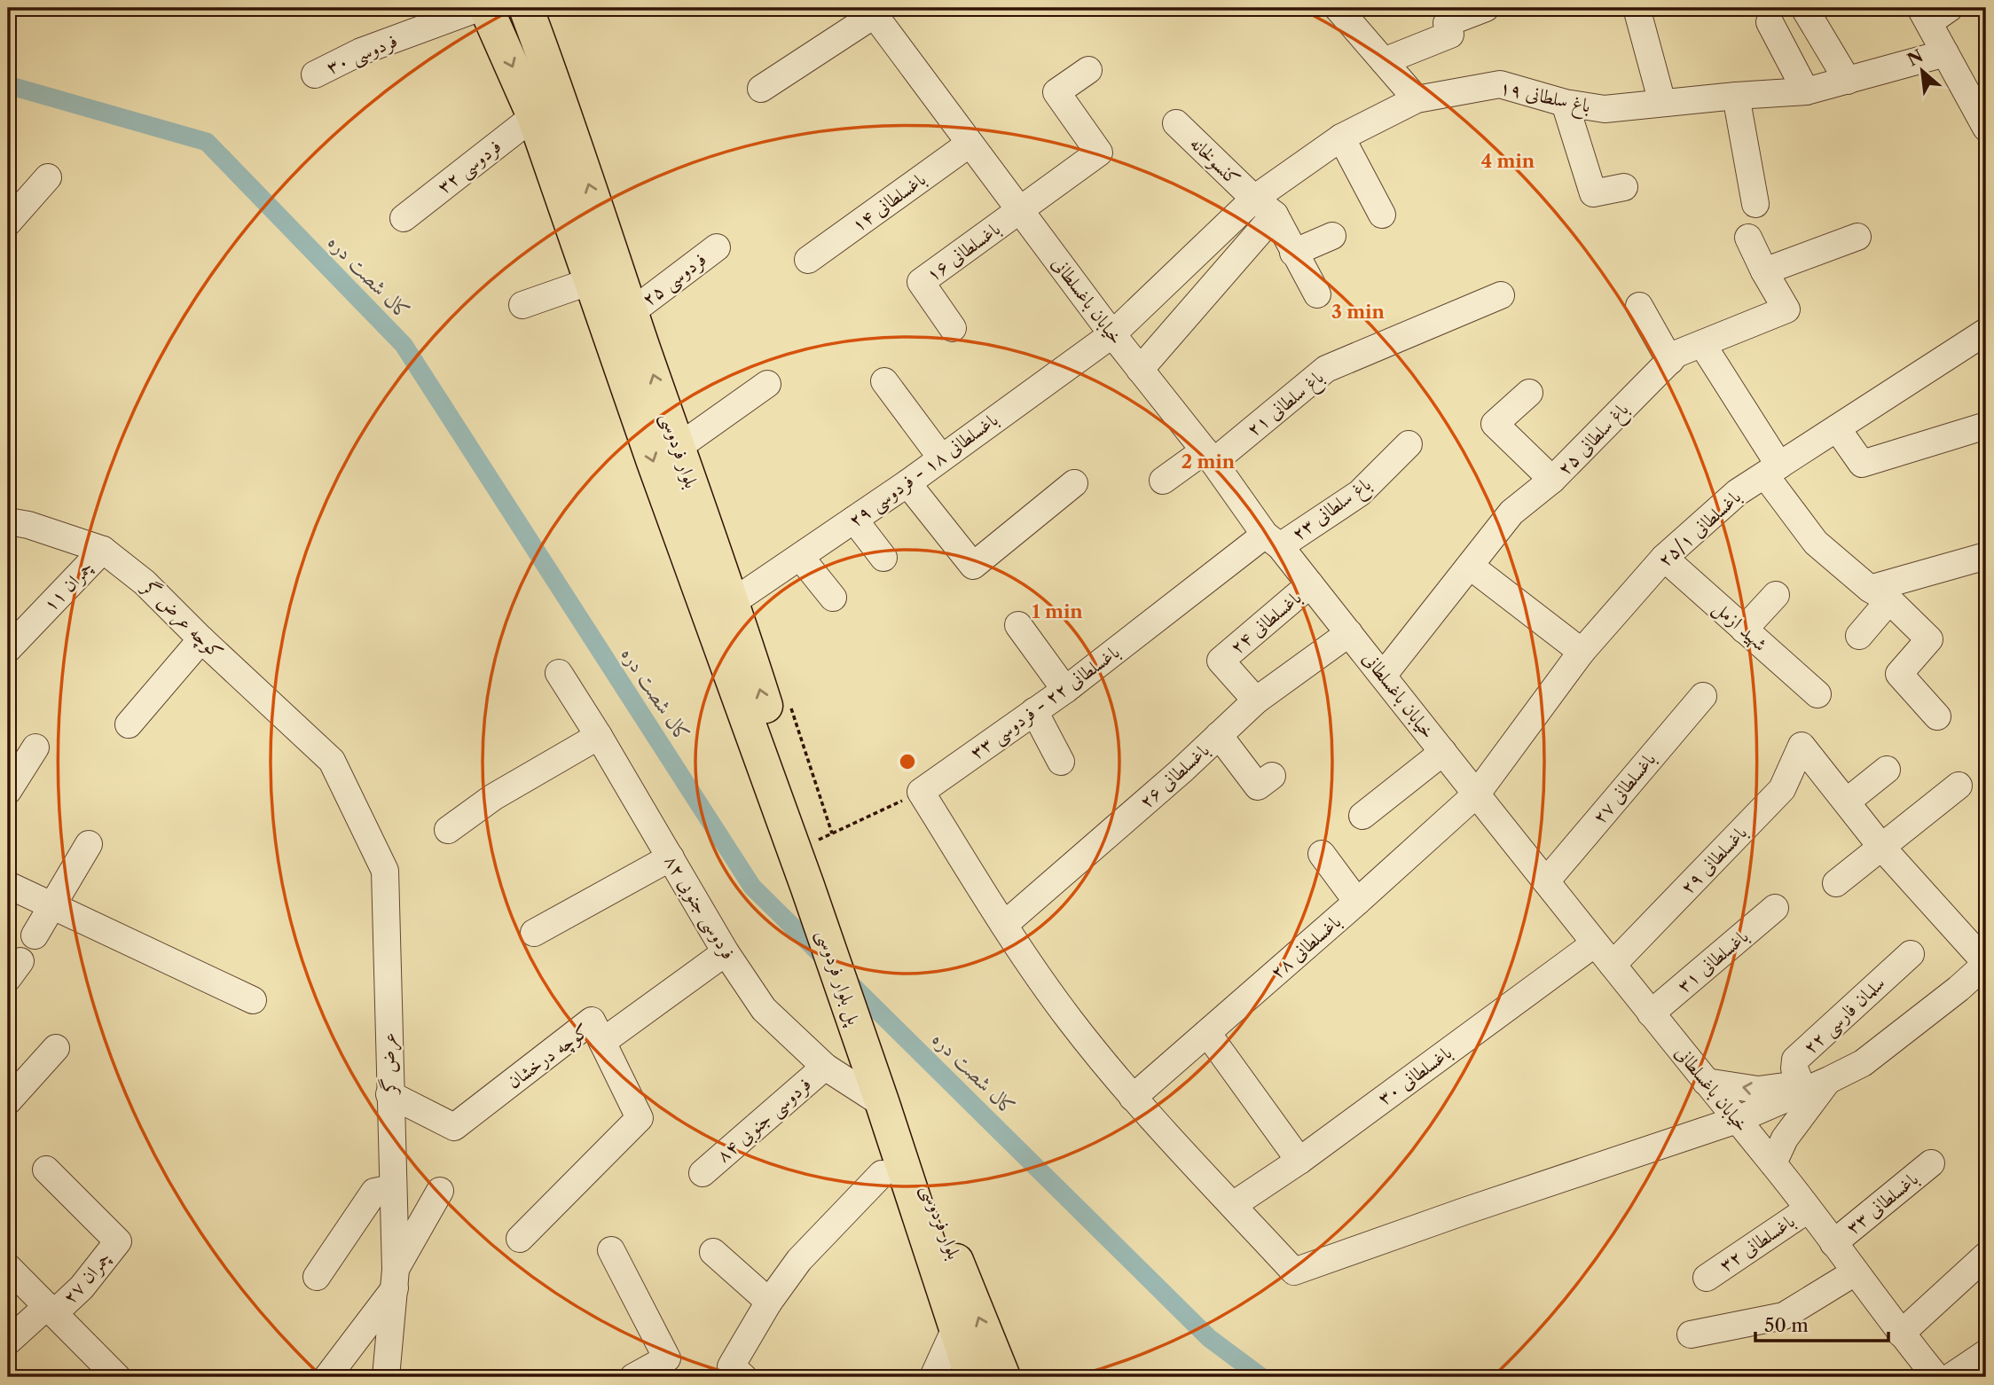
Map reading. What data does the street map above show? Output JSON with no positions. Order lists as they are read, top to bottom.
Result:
{
  "streets": {
    "main road": ["بلوار فردوسی", "پل بلوار فردوسی"],
    "street": [
      "فردوسی ۳۰",
      "باغ سلطانی ۱۹",
      "کنسولخانه",
      "فردوسی ۳۲",
      "باغسلطانی ۱۴",
      "باغسلطانی ۱۶",
      "فردوسی ۲۵",
      "خیابان باغسلطانی",
      "باغ سلطانی ۲۱",
      "باغ سلطانی ۲۵",
      "باغسلطانی ۱۸ - فردوسی ۲۹",
      "باغ سلطانی ۲۳",
      "باغسلطانی ۲۵/۱",
      "چمران ۱۱",
      "کوچه عرض گر",
      "باغسلطانی ۲۴",
      "شهید ازمل",
      "باغسلطانی ۲۲ - فردوسی ۳۳",
      "باغسلطانی ۲۶",
      "باغسلطانی ۲۷",
      "باغسلطانی ۲۹",
      "فردوسی جنوبی ۸۲",
      "باغسلطانی ۲۸",
      "باغسلطانی ۳۱",
      "سلمان فارسی ۲۲",
      "کوچه درخشان",
      "عرض گر",
      "باغسلطانی ۳۰",
      "فردوسی جنوبی ۸۴",
      "باغسلطانی ۳۳",
      "باغسلطانی ۳۲",
      "چمران ۲۷"
    ]
  },
  "crossings": [
    ["باغ سلطانی ۱۹", "کنسولخانه"],
    ["باغ سلطانی ۱۹", "خیابان باغسلطانی"],
    ["باغ سلطانی ۱۹", "باغسلطانی ۱۸ - فردوسی ۲۹"],
    ["فردوسی ۳۲", "بلوار فردوسی"],
    ["باغسلطانی ۱۴", "خیابان باغسلطانی"],
    ["باغسلطانی ۱۶", "خیابان باغسلطانی"],
    ["فردوسی ۲۵", "بلوار فردوسی"],
    ["خیابان باغسلطانی", "باغ سلطانی ۲۱"],
    ["خیابان باغسلطانی", "باغ سلطانی ۲۵"],
    ["خیابان باغسلطانی", "باغسلطانی ۱۸ - فردوسی ۲۹"],
    ["خیابان باغسلطانی", "باغ سلطانی ۲۳"],
    ["خیابان باغسلطانی", "باغسلطانی ۲۵/۱"],
    ["خیابان باغسلطانی", "باغسلطانی ۲۴"],
    ["خیابان باغسلطانی", "باغسلطانی ۲۲ - فردوسی ۳۳"],
    ["خیابان باغسلطانی", "باغسلطانی ۲۶"],
    ["خیابان باغسلطانی", "باغسلطانی ۲۷"],
    ["خیابان باغسلطانی", "باغسلطانی ۲۹"],
    ["خیابان باغسلطانی", "باغسلطانی ۲۸"],
    ["خیابان باغسلطانی", "باغسلطانی ۳۱"],
    ["خیابان باغسلطانی", "باغسلطانی ۳۰"],
    ["خیابان باغسلطانی", "باغسلطانی ۳۳"],
    ["خیابان باغسلطانی", "باغسلطانی ۳۲"],
    ["بلوار فردوسی", "باغسلطانی ۱۸ - فردوسی ۲۹"],
    ["بلوار فردوسی", "فردوسی جنوبی ۸۲"],
    ["بلوار فردوسی", "پل بلوار فردوسی"],
    ["باغ سلطانی ۲۳", "باغسلطانی ۲۲ - فردوسی ۳۳"],
    ["باغسلطانی ۲۵/۱", "شهید ازمل"],
    ["باغسلطانی ۲۵/۱", "باغسلطانی ۲۸"],
    ["چمران ۱۱", "کوچه عرض گر"],
    ["کوچه عرض گر", "عرض گر"],
    ["باغسلطانی ۲۴", "باغسلطانی ۲۶"],
    ["فردوسی جنوبی ۸۲", "کوچه درخشان"],
    ["فردوسی جنوبی ۸۲", "فردوسی جنوبی ۸۴"],
    ["کوچه درخشان", "عرض گر"]
  ],
  "water": ["کال شصت دره"],
  "scale_bar": "50 m",
  "north": "top left",
  "rings": [
    "4 min",
    "3 min",
    "2 min",
    "1 min"
  ]
}
